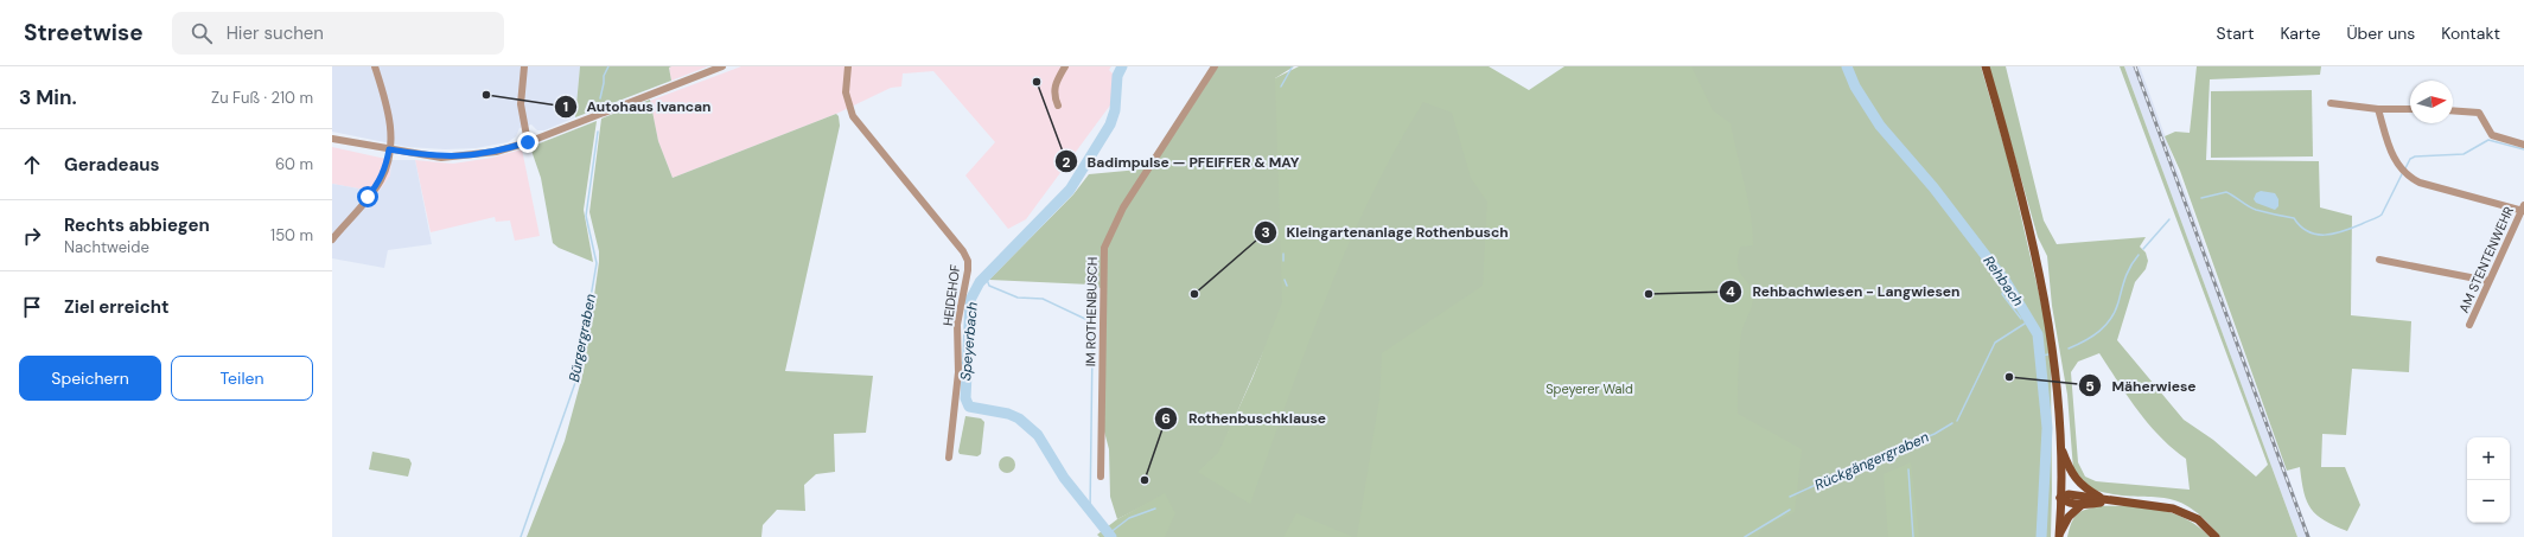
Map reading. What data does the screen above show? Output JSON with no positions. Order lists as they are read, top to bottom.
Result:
{
  "streets": {
    "street": ["AM STENTENWEHR", "HEIDEHOF", "IM ROTHENBUSCH"]
  },
  "water": [
    "Rehbach",
    "Bürgergraben",
    "Speyerbach",
    "Rückgängergraben"
  ],
  "parks": ["Speyerer Wald"],
  "places": [
    "Badimpulse — PFEIFFER & MAY",
    "Autohaus Ivancan",
    "Kleingartenanlage Rothenbusch",
    "Rehbachwiesen - Langwiesen",
    "Mäherwiese",
    "Rothenbuschklause"
  ],
  "north": "right",
  "page": {
    "header": "Streetwise",
    "search": "Hier suchen",
    "nav": [
      "Start",
      "Karte",
      "Über uns",
      "Kontakt"
    ],
    "heading": ["3 Min.", "Zu Fuß · 210 m"],
    "list": [
      ["Geradeaus", "60 m"],
      ["Rechts abbiegen", "Nachtweide", "150 m"],
      "Ziel erreicht"
    ],
    "buttons": ["Speichern", "Teilen"],
    "map_buttons": ["+", "−"]
  }
}
